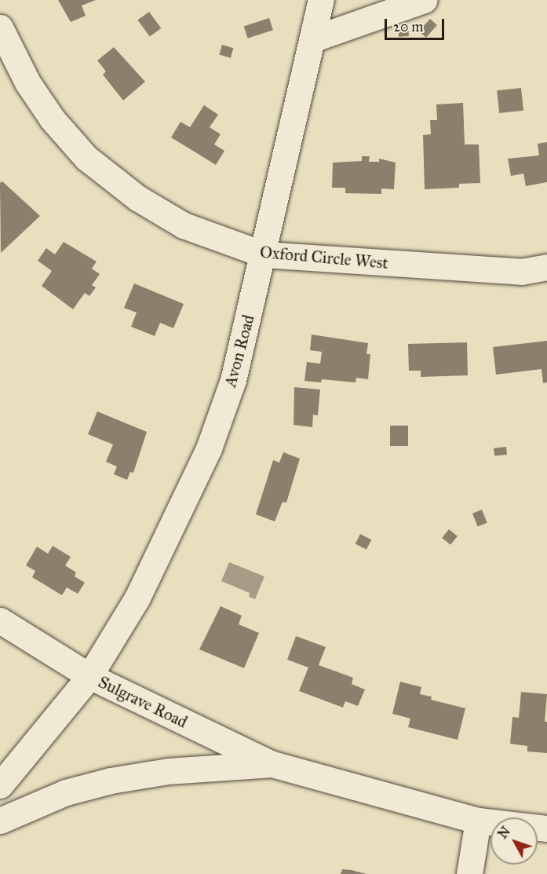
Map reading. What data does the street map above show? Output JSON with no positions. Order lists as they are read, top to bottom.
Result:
{
  "streets": {
    "street": ["Oxford Circle West", "Avon Road", "Sulgrave Road"]
  },
  "crossings": [
    ["Oxford Circle West", "Avon Road"],
    ["Avon Road", "Sulgrave Road"]
  ],
  "scale_bar": "20 m",
  "north": "top left"
}
